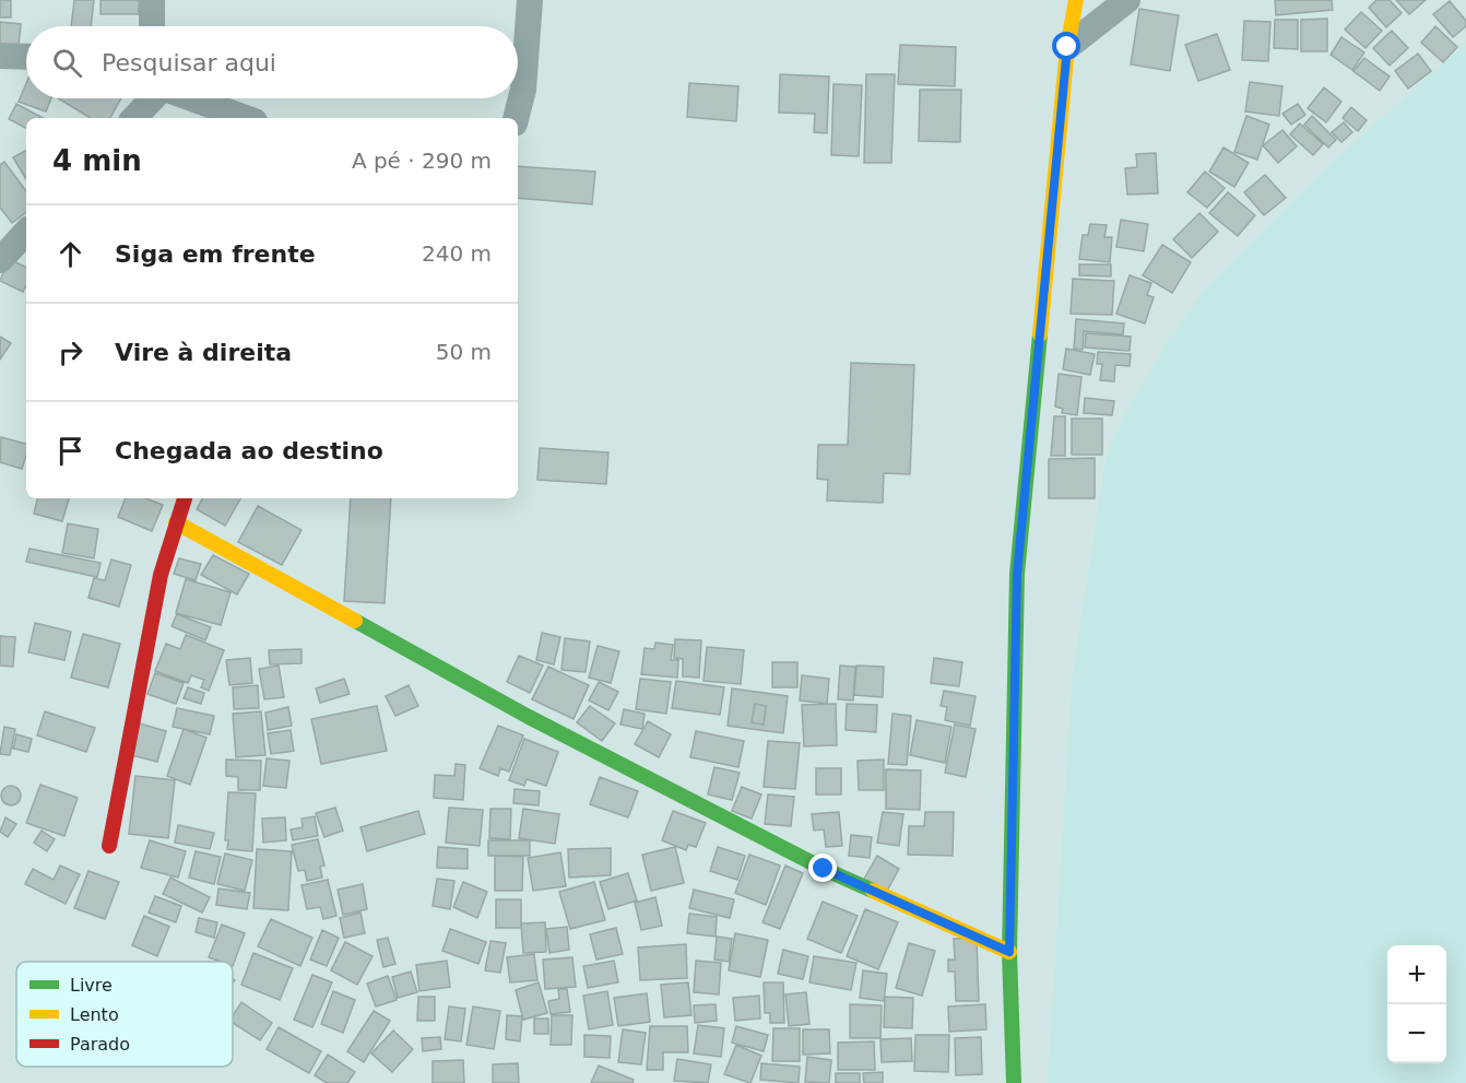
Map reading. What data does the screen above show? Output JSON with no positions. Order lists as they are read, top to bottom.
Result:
{
  "legend": ["Livre", "Lento", "Parado"],
  "page": {
    "search": "Pesquisar aqui",
    "heading": ["4 min", "A pé · 290 m"],
    "list": [
      ["Siga em frente", "240 m"],
      ["Vire à direita", "50 m"],
      "Chegada ao destino"
    ],
    "map_buttons": ["+", "−"]
  }
}
